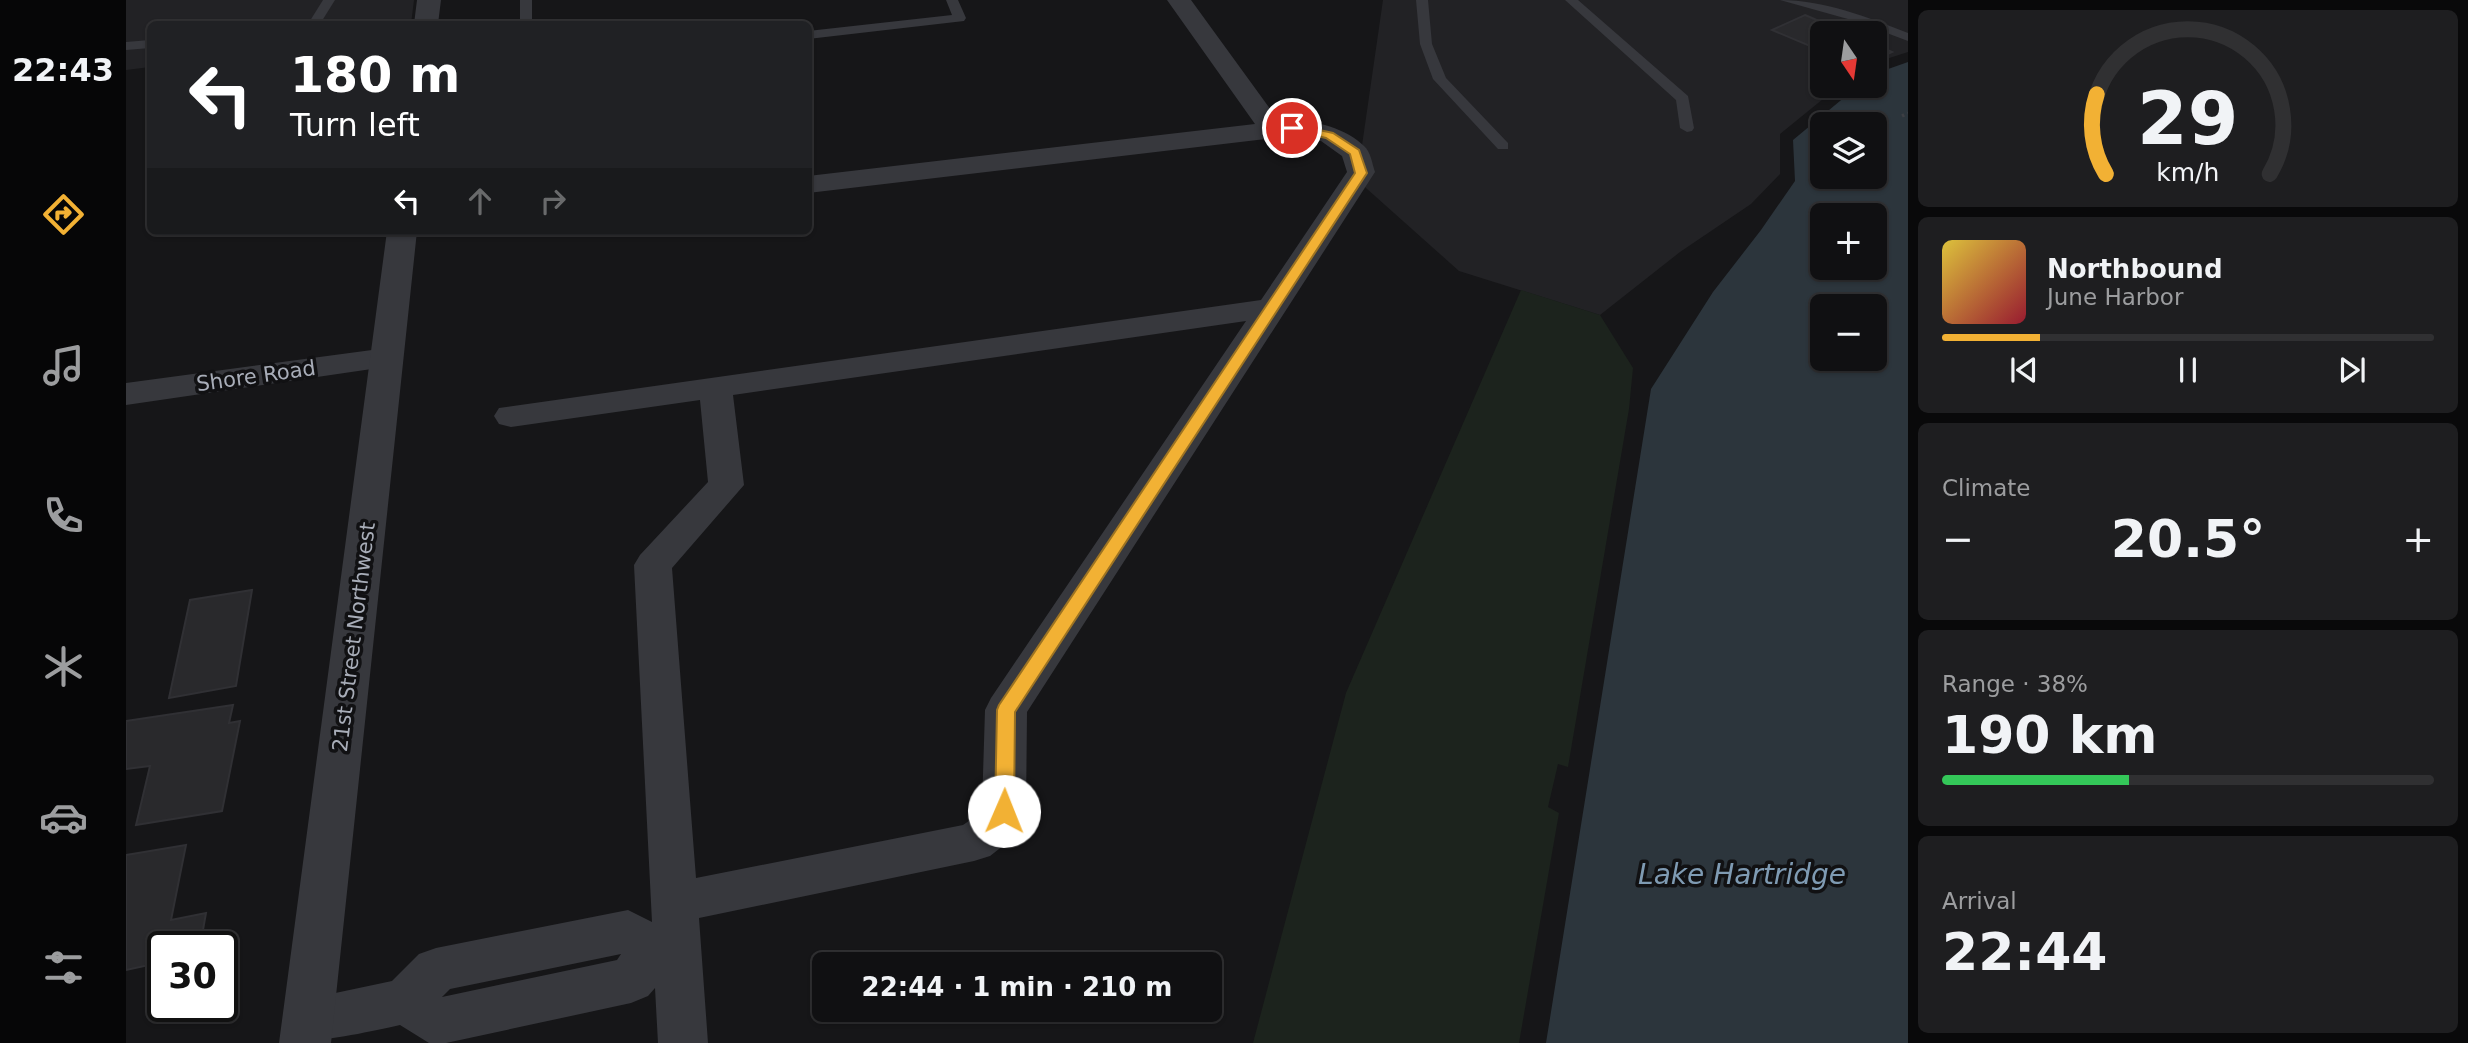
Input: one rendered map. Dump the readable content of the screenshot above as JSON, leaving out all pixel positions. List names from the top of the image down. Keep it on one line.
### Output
{"streets":{"street":["Shore Road","21st Street Northwest"]},"crossings":[["Shore Road","21st Street Northwest"]],"water":["Lake Hartridge"],"north":"bottom","page":{"tabs":"22:43","map_buttons":["+","−"],"turn":["180 m","Turn left"],"song":["Northbound","June Harbor"],"tile":["Climate",["Range · 38%","190 km"],["Arrival","22:44"]],"heat":["−","20.5°","+"],"limit":"30","trip":"22:44 · 1 min · 210 m","gauge":["29","km/h"]}}
